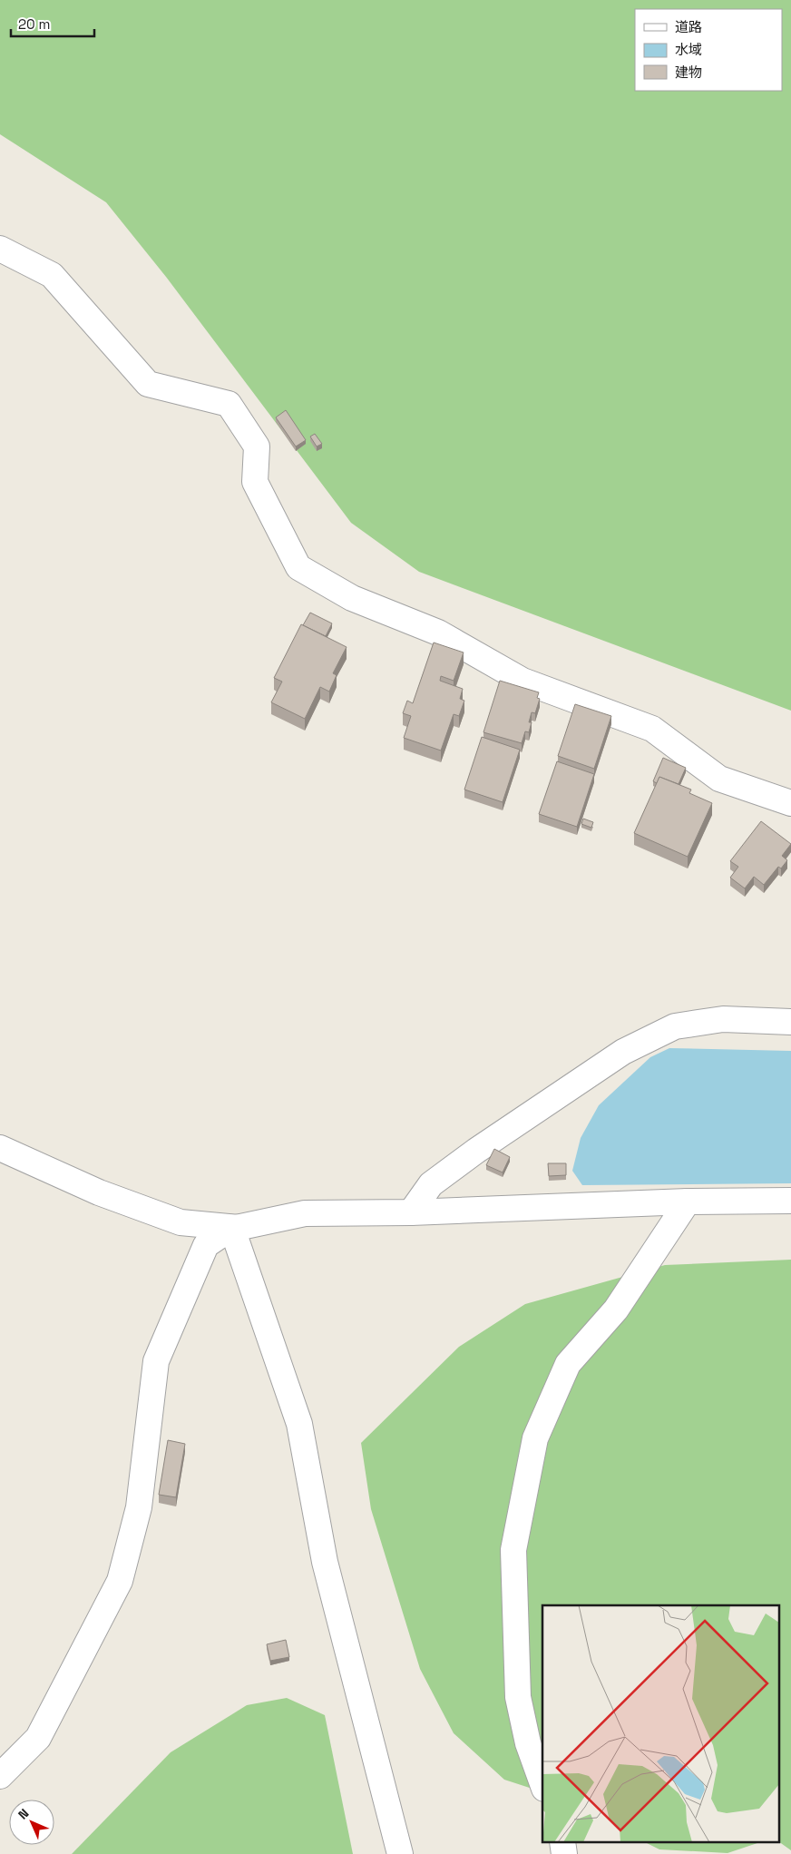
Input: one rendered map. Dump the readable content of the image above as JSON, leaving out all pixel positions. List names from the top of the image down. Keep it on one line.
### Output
{"legend":["道路","水域","建物"],"scale_bar":"20 m","north":"top left"}
